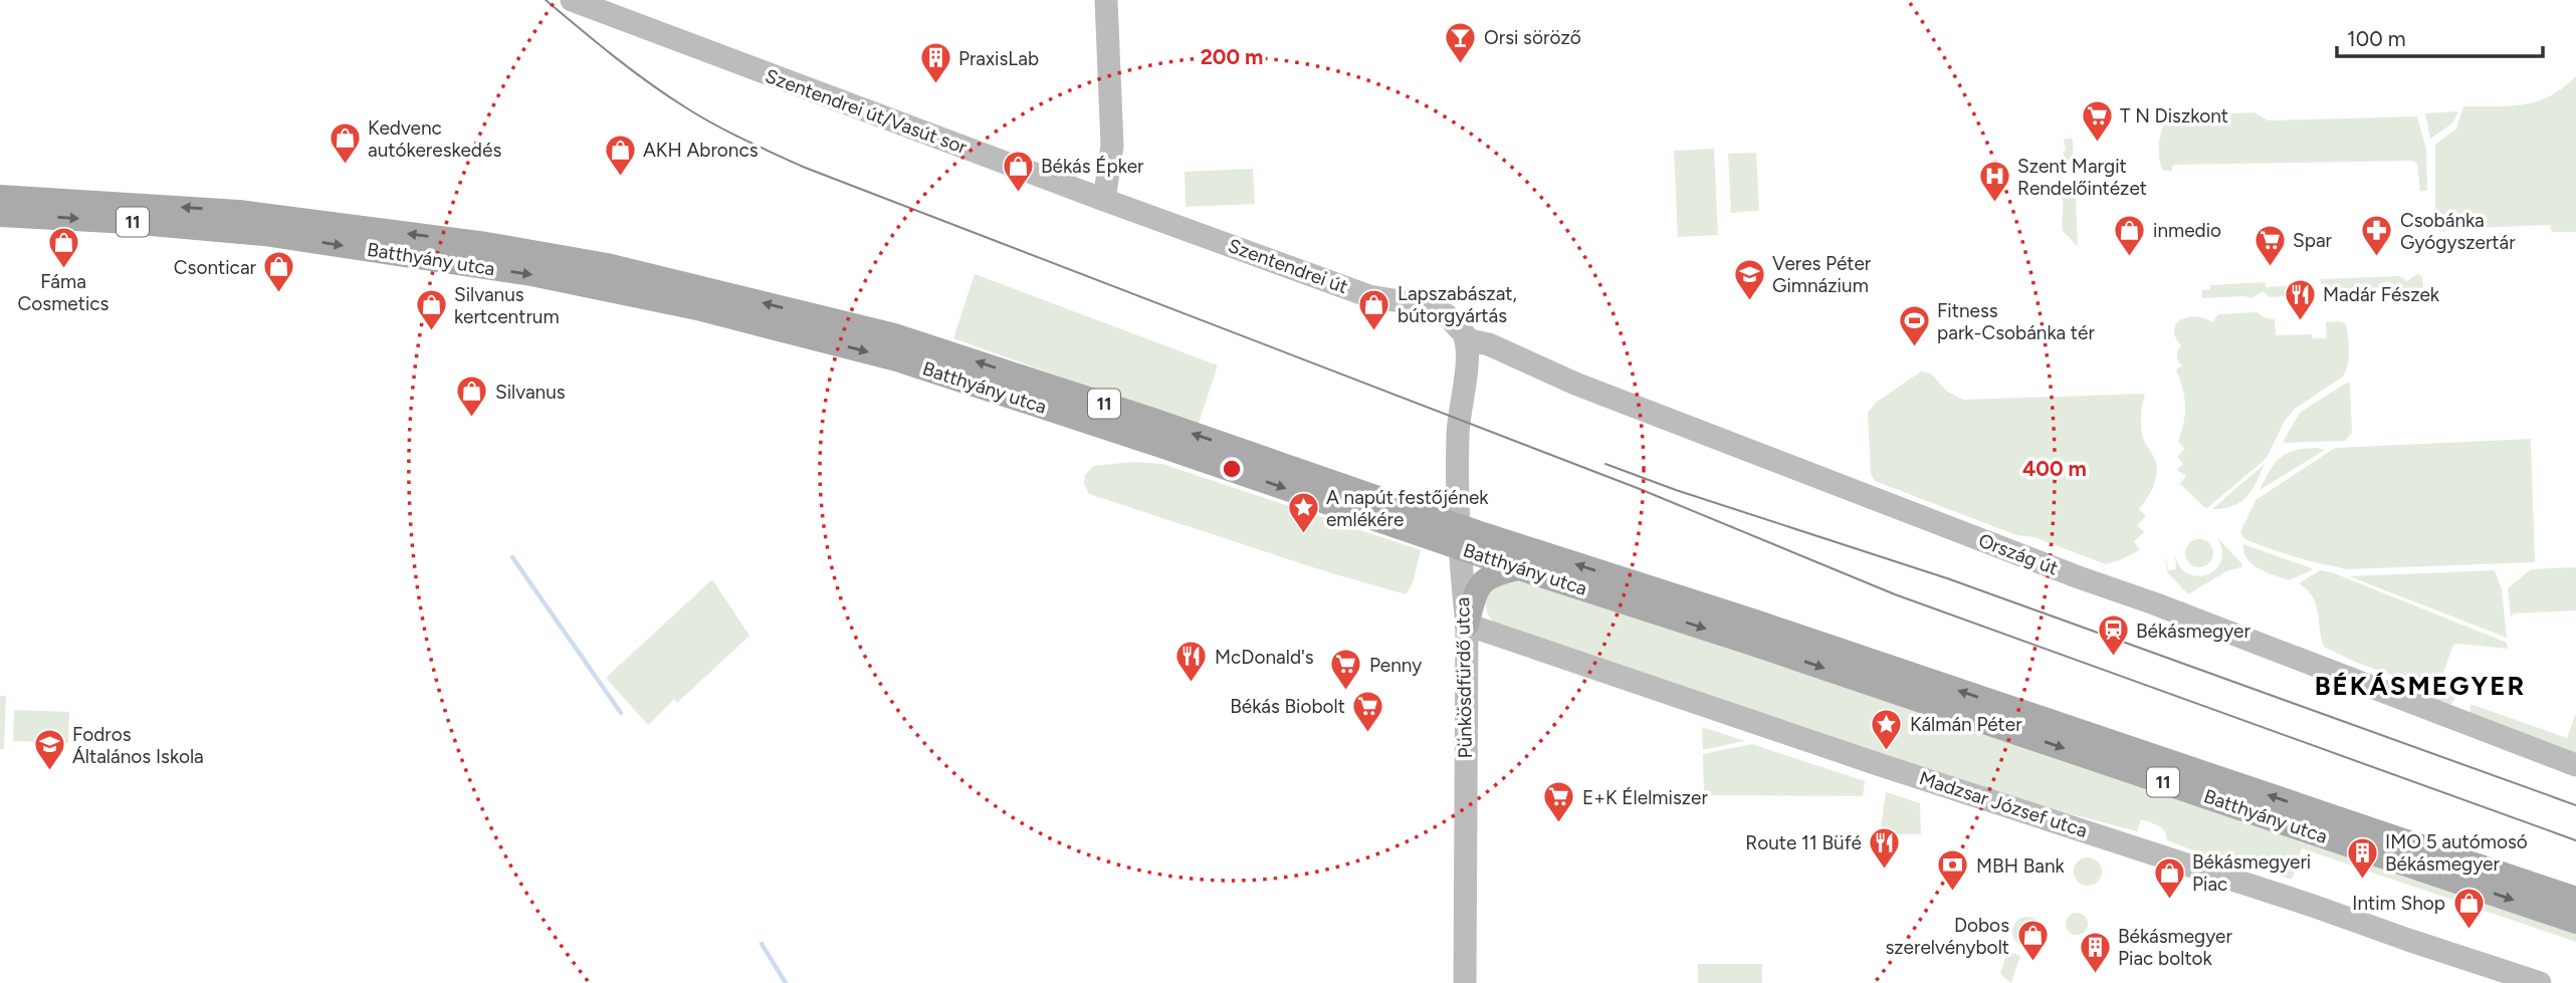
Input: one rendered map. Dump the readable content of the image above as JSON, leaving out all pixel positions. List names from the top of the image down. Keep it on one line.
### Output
{"streets":{"main road":["Szentendrei út/Vasút sor","11","Batthyány utca","Szentendrei út","Ország út","Pünkösdfürdő utca","Madzsar József utca"]},"crossings":[["Szentendrei út/Vasút sor","Szentendrei út"],["Batthyány utca","Pünkösdfürdő utca"],["Szentendrei út","Ország út"],["Szentendrei út","Pünkösdfürdő utca"],["Ország út","Pünkösdfürdő utca"],["Pünkösdfürdő utca","Madzsar József utca"]],"districts":["BÉKÁSMEGYER"],"places":{"bar":["Orsi söröző"],"building":["PraxisLab","IMO 5 autómosó Békásmegyer","Békásmegyer Piac boltok"],"supermarket":["T N Diszkont","Spar","Penny","Békás Biobolt","E+K Élelmiszer"],"shop":["Kedvenc autókereskedés","AKH Abroncs","Békás Épker","inmedio","Fáma Cosmetics","Csonticar","Lapszabászat, bútorgyártás","Silvanus kertcentrum","Silvanus","Békásmegyeri Piac","Intim Shop","Dobos szerelvénybolt"],"hospital":["Szent Margit Rendelőintézet"],"pharmacy":["Csobánka Gyógyszertár"],"school or university":["Veres Péter Gimnázium","Fodros Általános Iskola"],"restaurant":["Madár Fészek","McDonald's","Route 11 Büfé"],"sports":["Fitness park-Csobánka tér"],"place":["A napút festőjének emlékére","Kálmán Péter"],"station":["Békásmegyer"],"bank":["MBH Bank"]},"scale_bar":"100 m","rings":["200 m","400 m"]}
